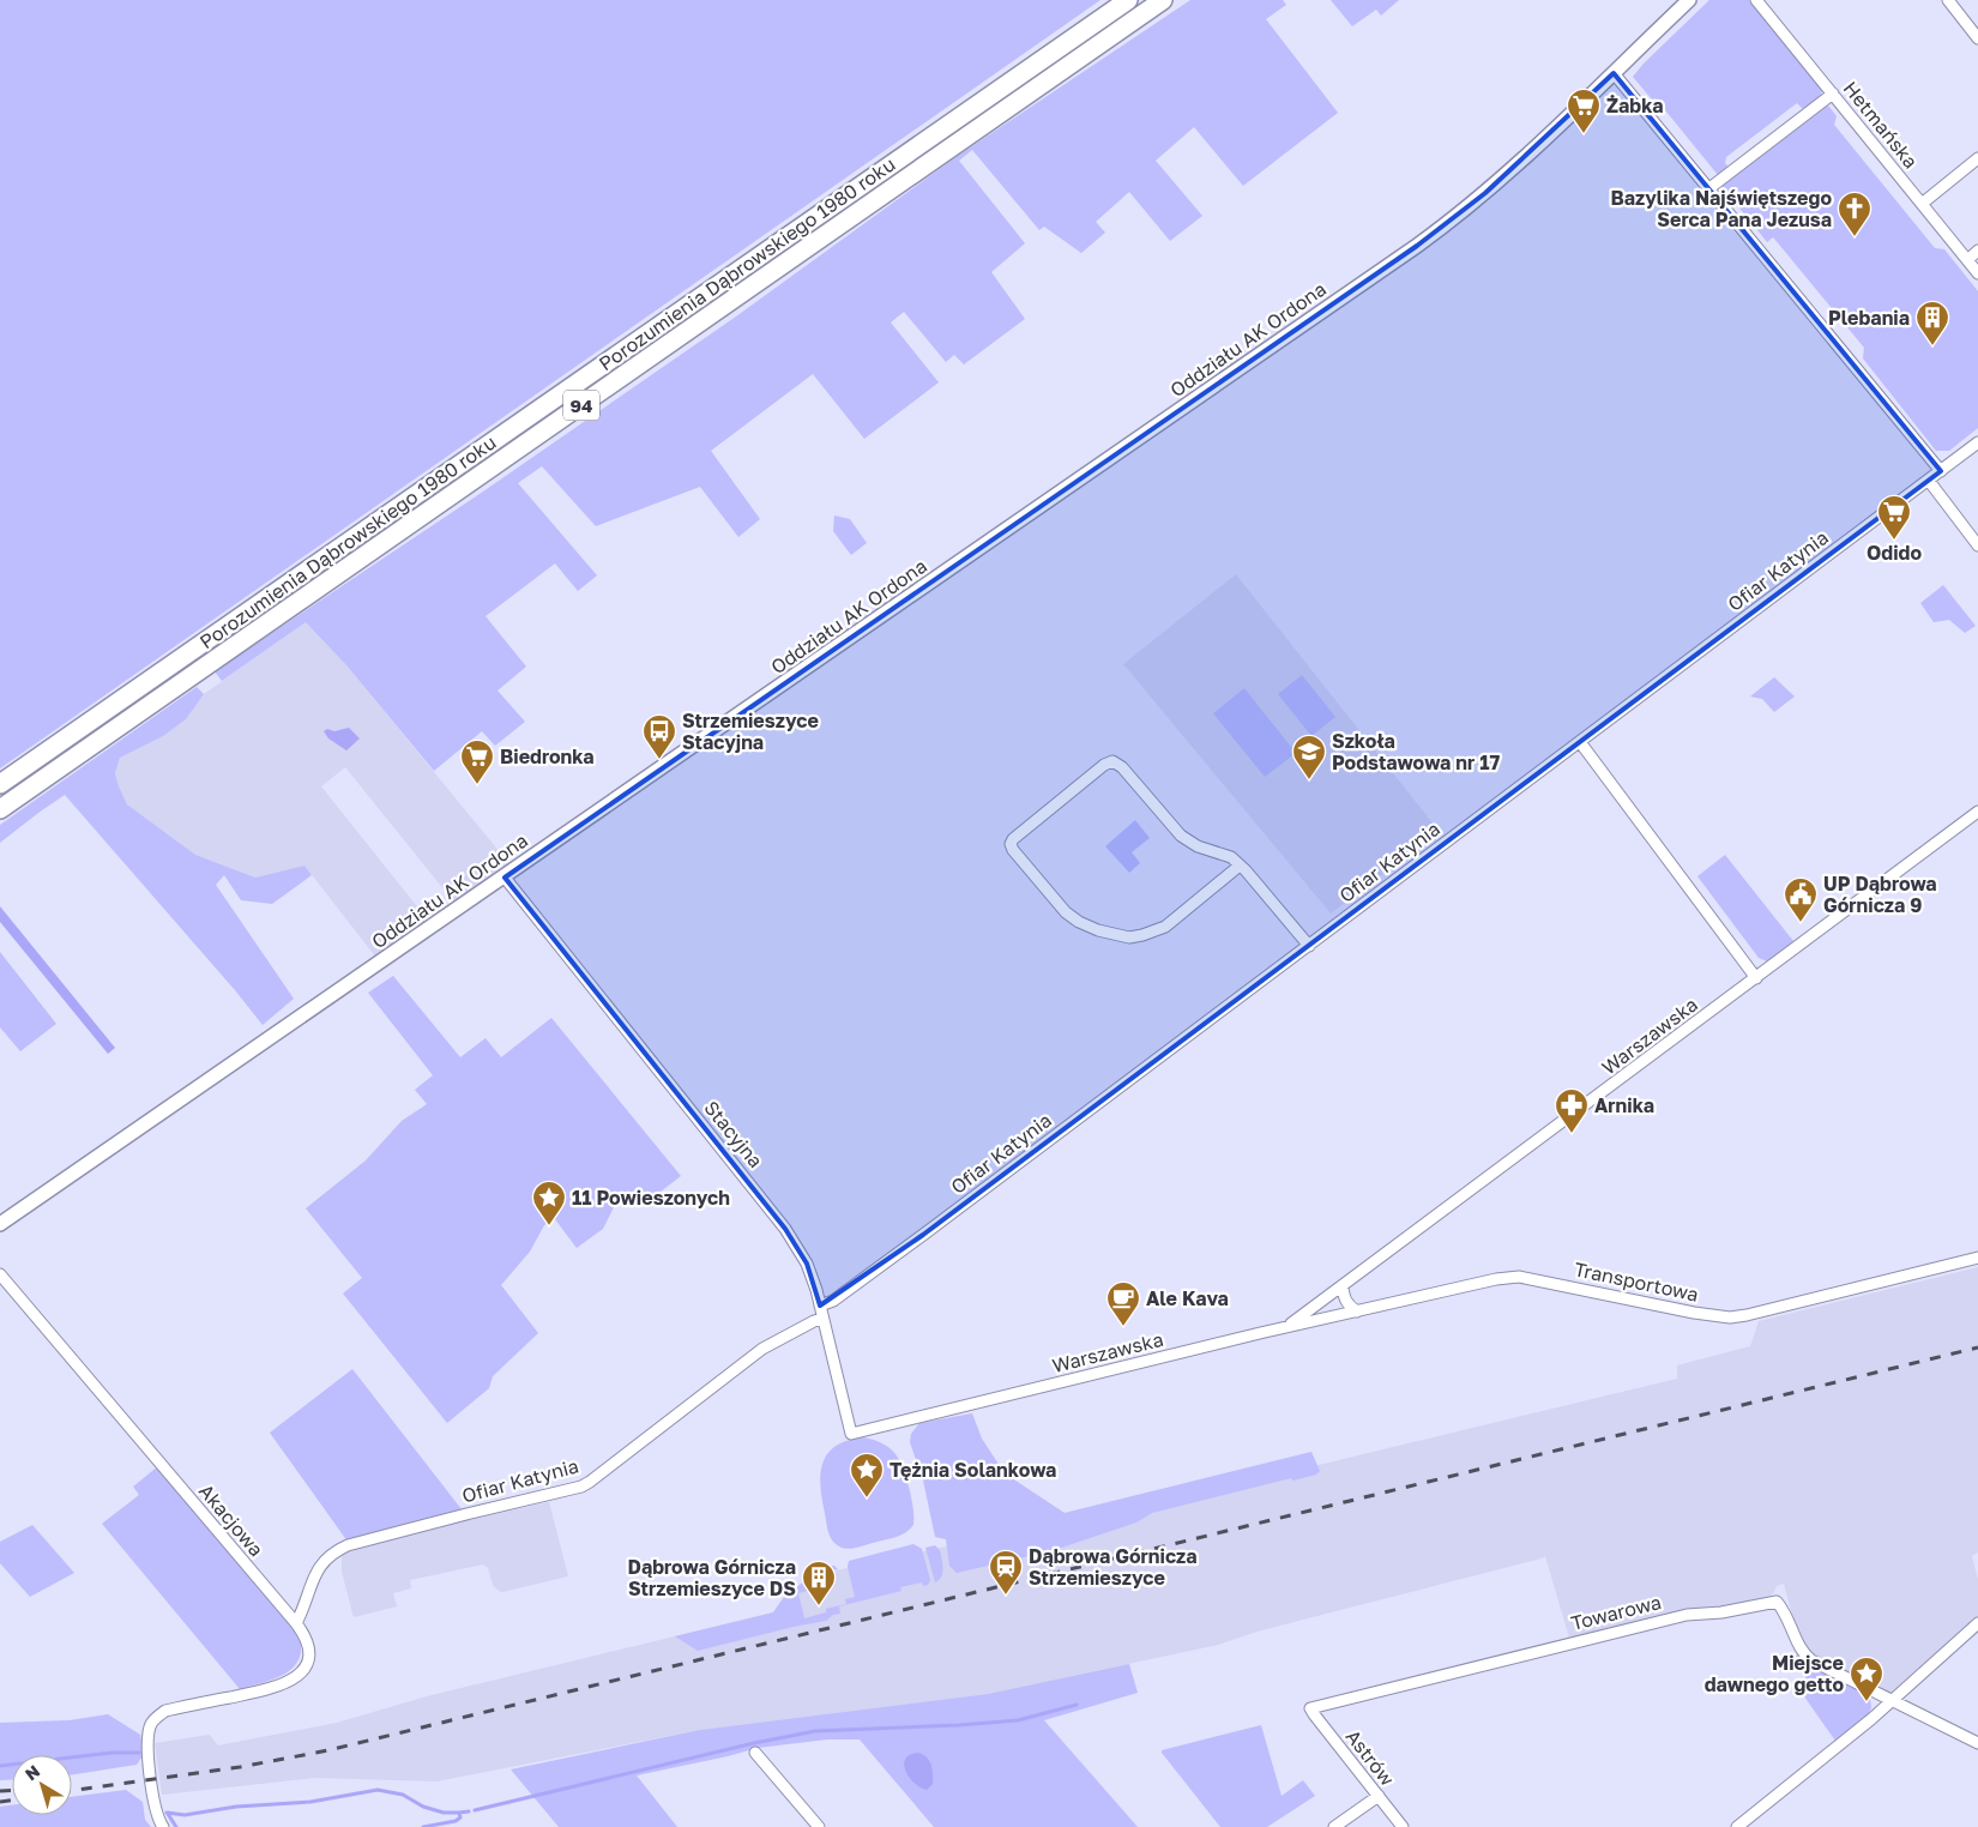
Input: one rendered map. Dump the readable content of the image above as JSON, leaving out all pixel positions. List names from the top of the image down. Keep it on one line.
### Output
{"streets":{"main road":["Porozumienia Dąbrowskiego 1980 roku","94"],"street":["Hetmańska","Oddziału AK Ordona","Ofiar Katynia","Warszawska","Stacyjna","Transportowa","Akacjowa","Towarowa","Astrów"]},"crossings":[["Oddziału AK Ordona","Stacyjna"],["Ofiar Katynia","Stacyjna"],["Ofiar Katynia","Akacjowa"],["Warszawska","Stacyjna"],["Warszawska","Transportowa"],["Towarowa","Astrów"]],"places":{"supermarket":["Żabka","Odido","Biedronka"],"church":["Bazylika Najświętszego Serca Pana Jezusa"],"building":["Plebania","Dąbrowa Górnicza Strzemieszyce DS"],"bus stop":["Strzemieszyce Stacyjna"],"school or university":["Szkoła Podstawowa nr 17"],"public building":["UP Dąbrowa Górnicza 9"],"pharmacy":["Arnika"],"place":["11 Powieszonych","Tężnia Solankowa","Miejsce dawnego getto"],"cafe":["Ale Kava"],"station":["Dąbrowa Górnicza Strzemieszyce"]},"north":"top left"}
